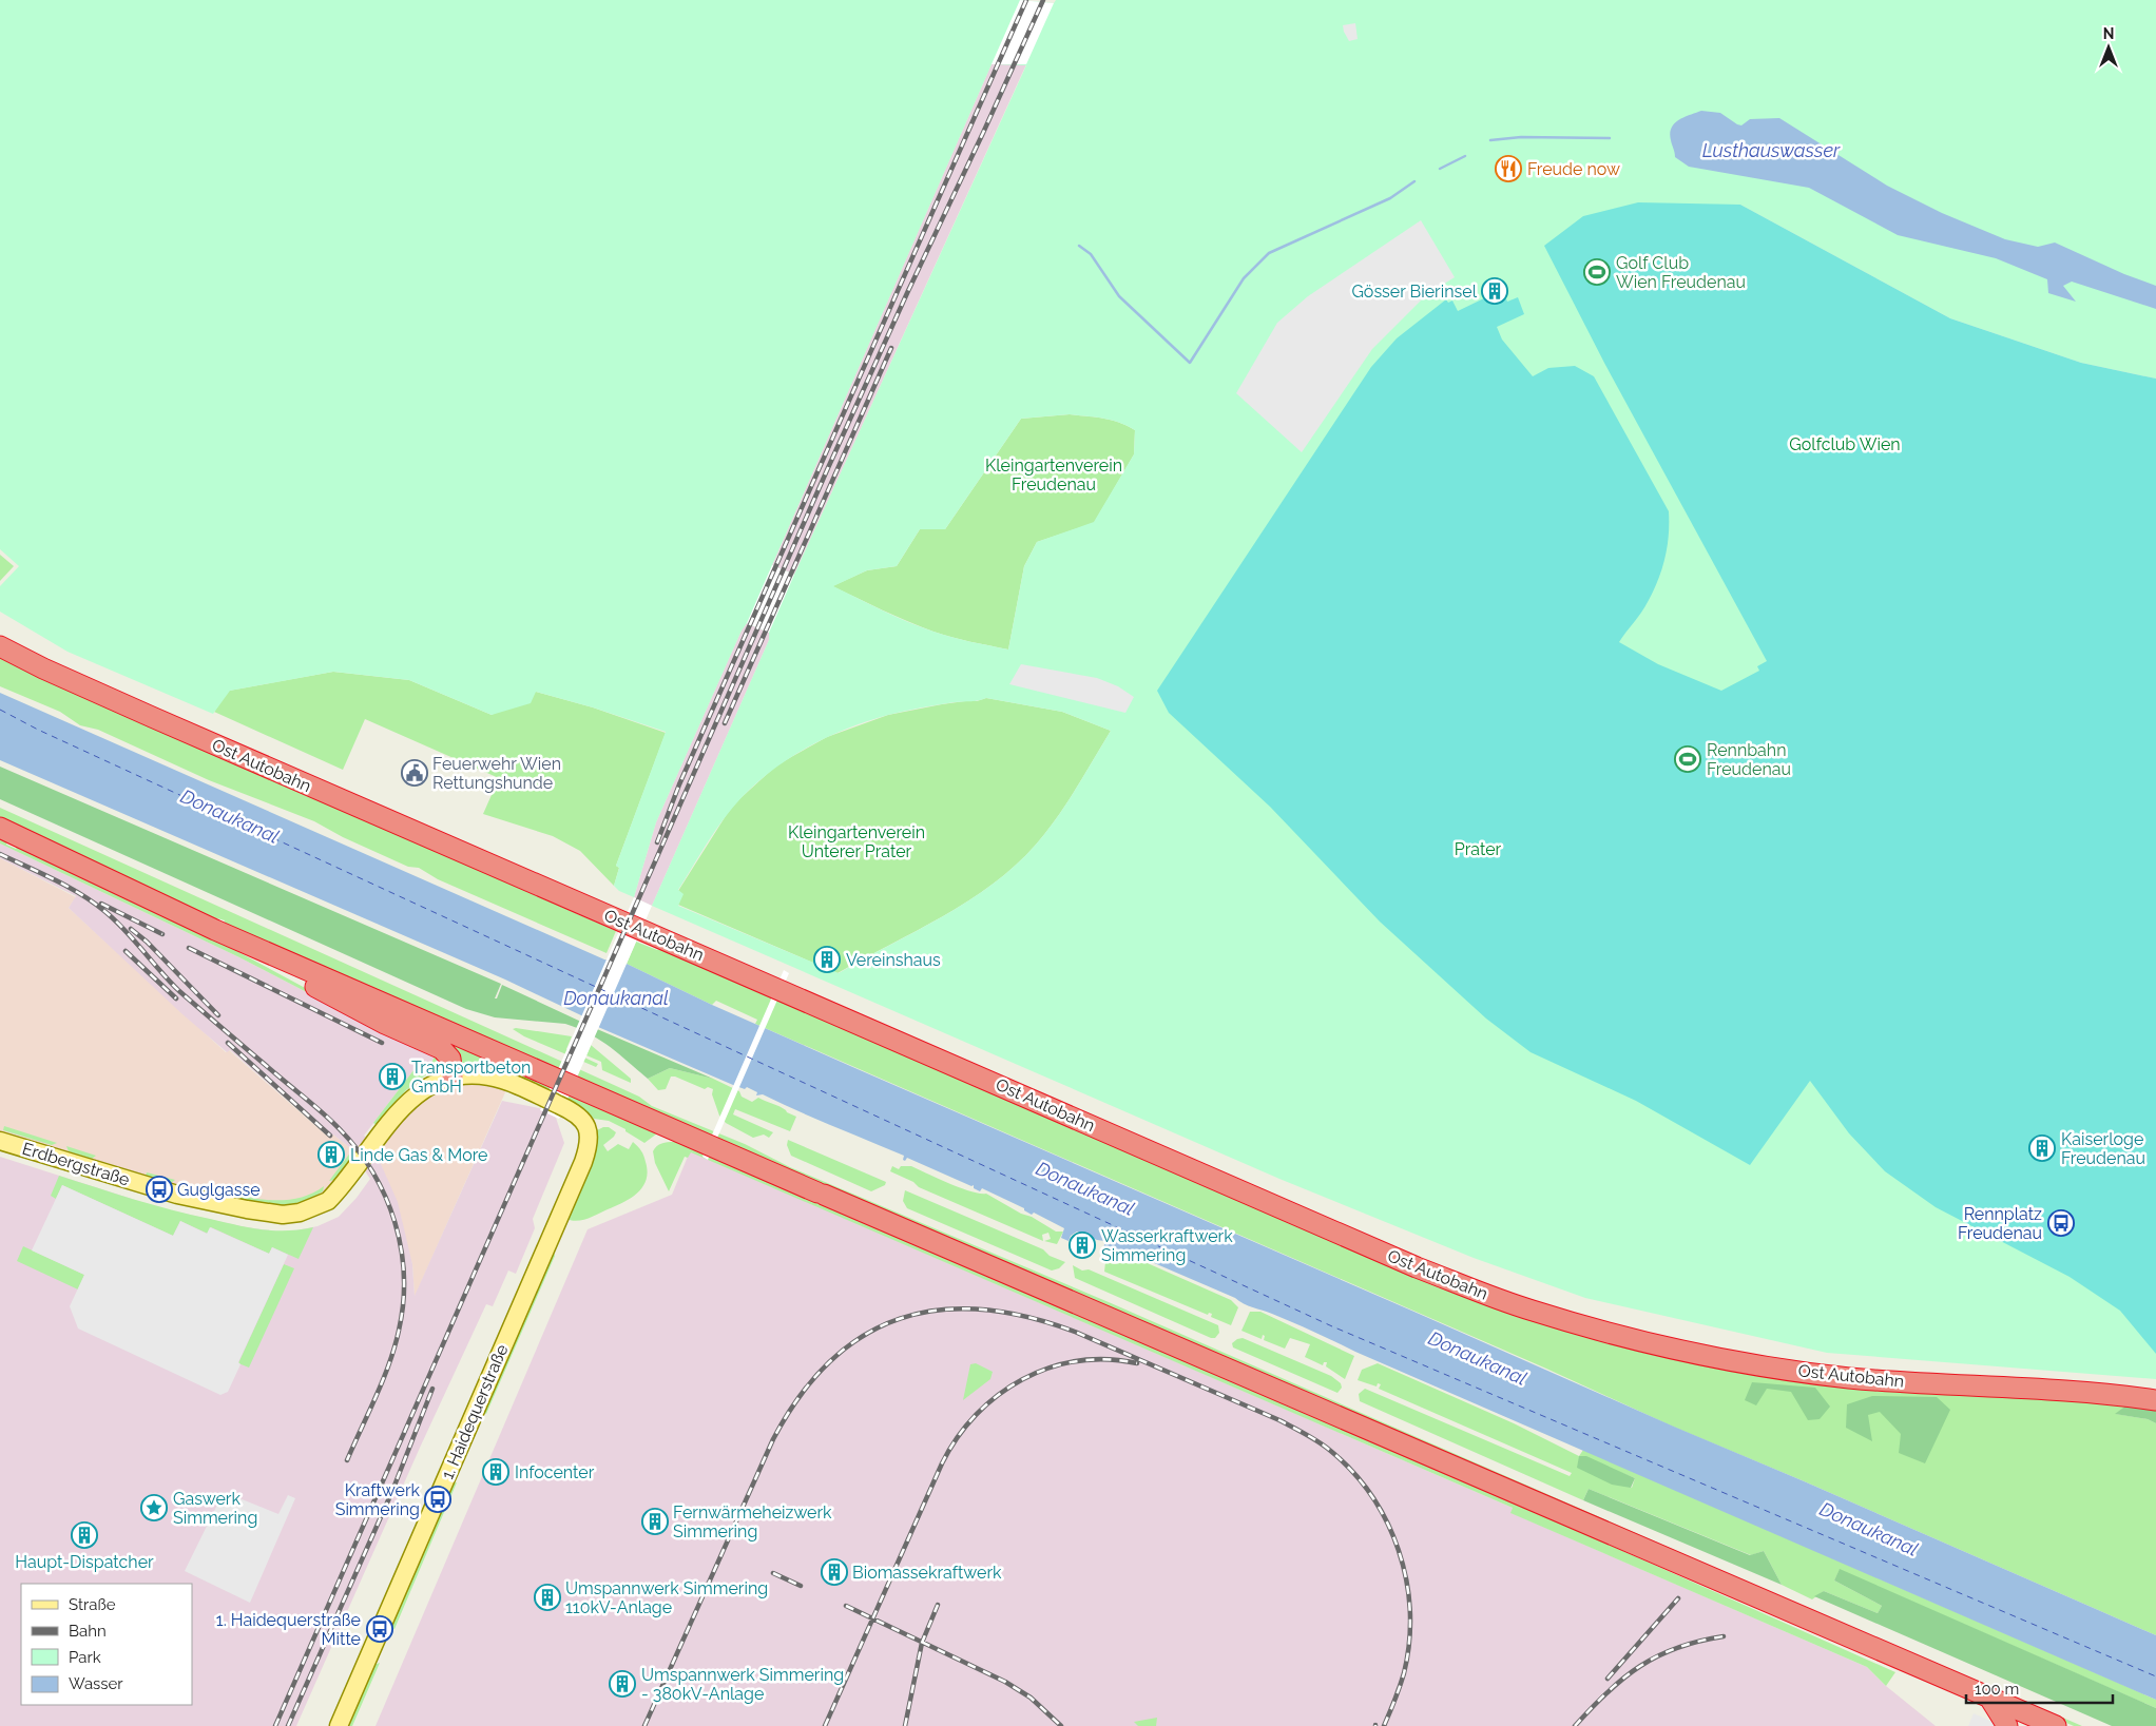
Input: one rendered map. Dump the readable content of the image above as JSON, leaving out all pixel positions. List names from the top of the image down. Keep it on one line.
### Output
{"streets":{"highway":["Ost Autobahn"],"main road":["Erdbergstraße","1. Haidequerstraße"]},"crossings":[["Erdbergstraße","1. Haidequerstraße"]],"water":["Lusthauswasser","Donaukanal"],"parks":["Golfclub Wien","Kleingartenverein Freudenau","Kleingartenverein Unterer Prater","Prater"],"places":{"restaurant":["Freude now"],"sports":["Golf Club Wien Freudenau","Rennbahn Freudenau"],"building":["Gösser Bierinsel","Vereinshaus","Transportbeton GmbH","Kaiserloge Freudenau","Linde Gas & More","Wasserkraftwerk Simmering","Infocenter","Fernwärmeheizwerk Simmering","Haupt-Dispatcher","Biomassekraftwerk","Umspannwerk Simmering 110kV-Anlage","Umspannwerk Simmering - 380kV-Anlage"],"public building":["Feuerwehr Wien Rettungshunde"],"bus stop":["Guglgasse","Rennplatz Freudenau","Kraftwerk Simmering","1. Haidequerstraße Mitte"],"place":["Gaswerk Simmering"]},"legend":["Straße","Bahn","Park","Wasser"],"scale_bar":"100 m","north":"top"}
